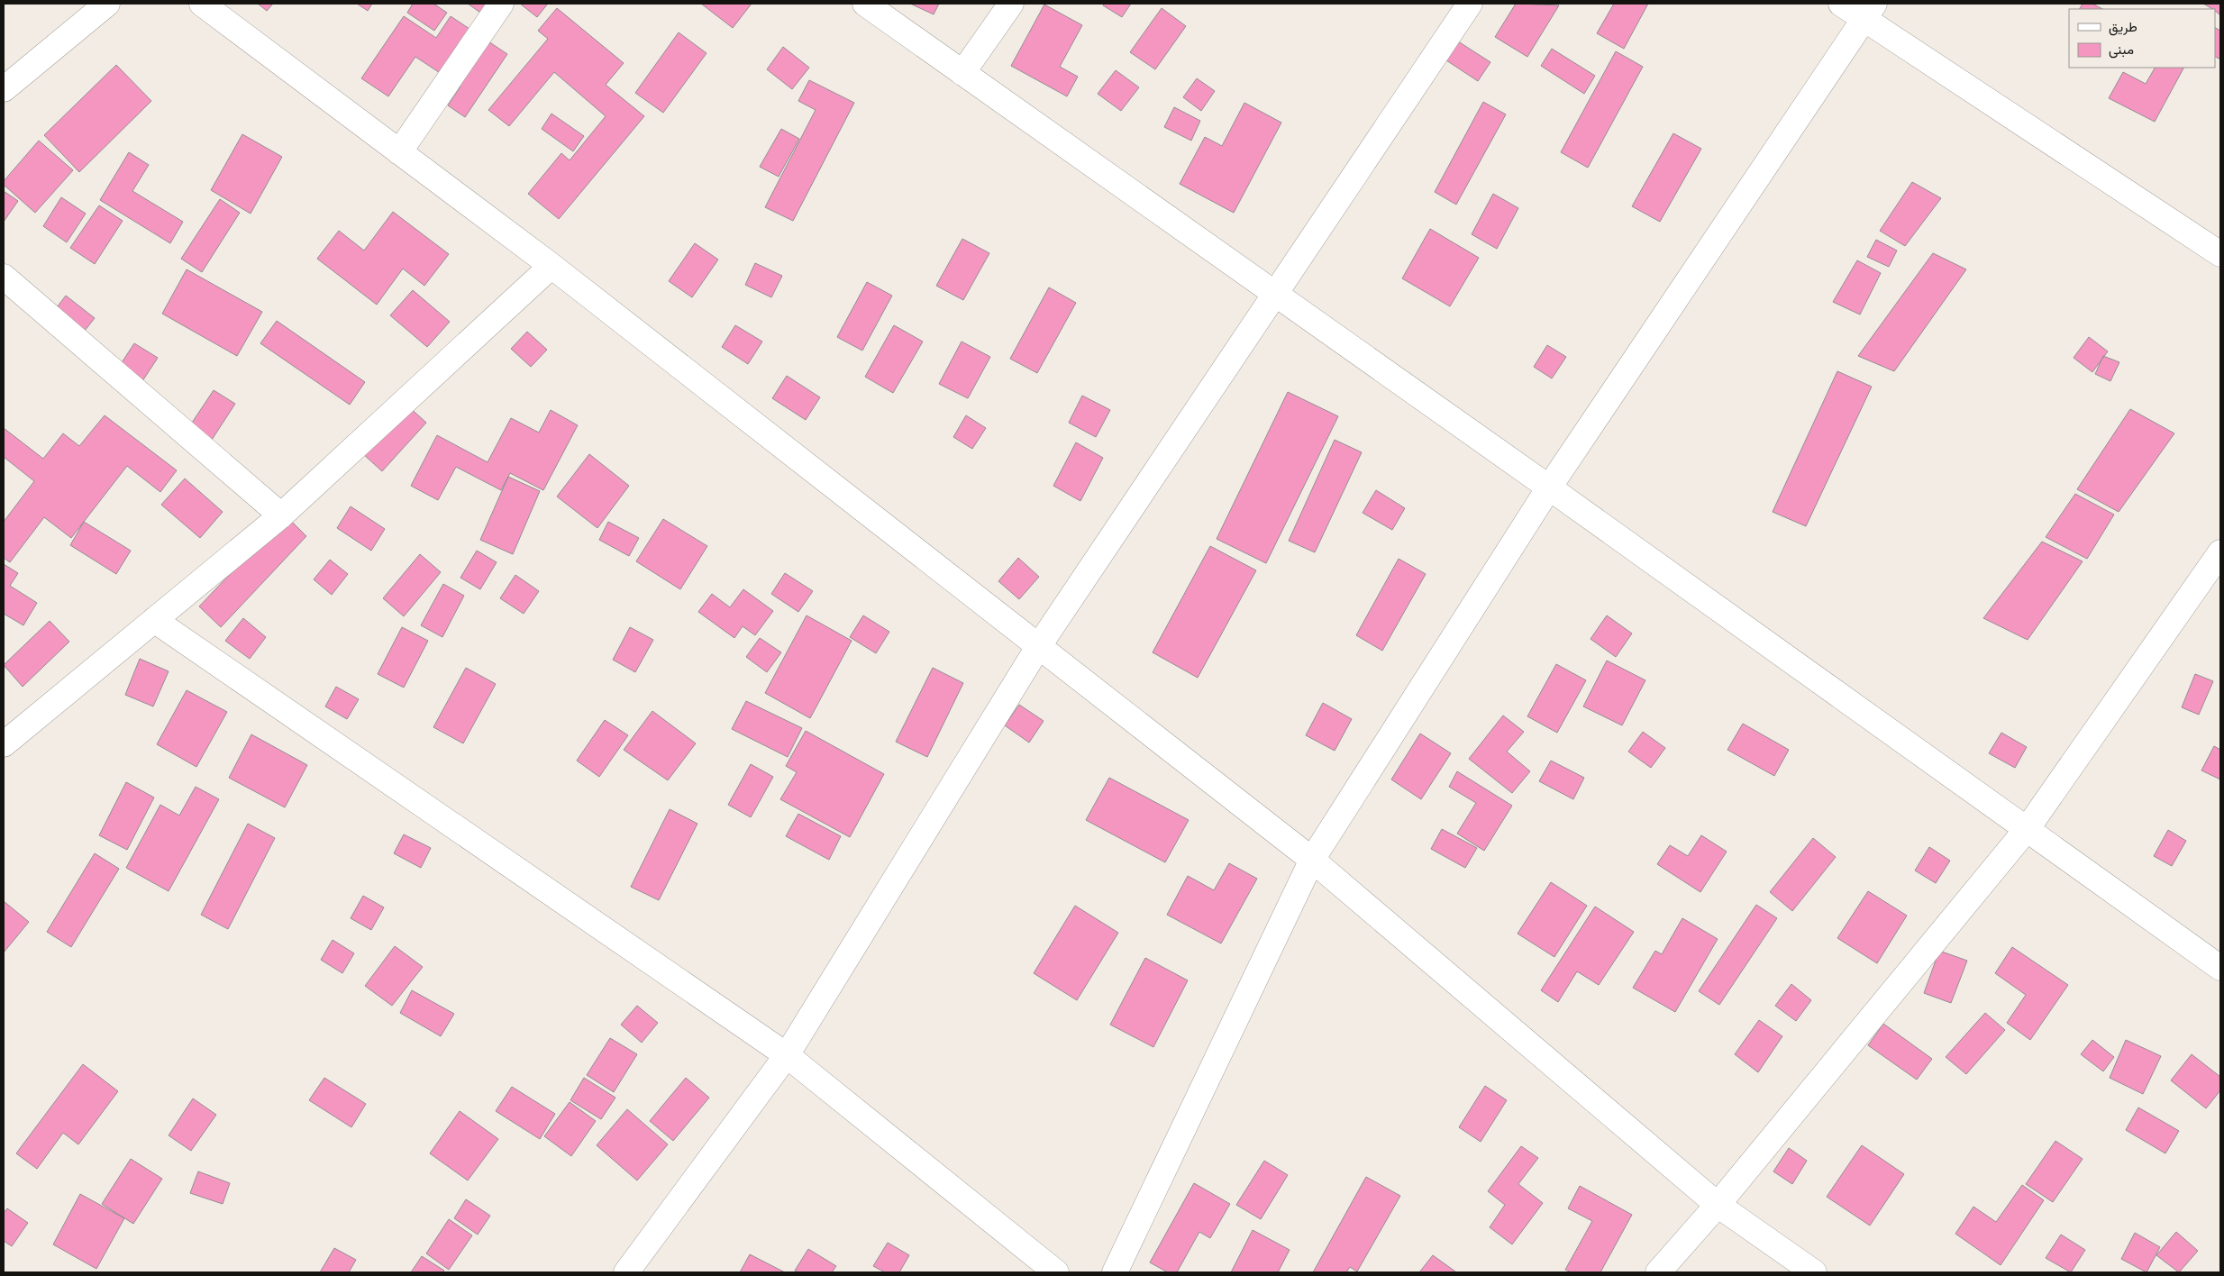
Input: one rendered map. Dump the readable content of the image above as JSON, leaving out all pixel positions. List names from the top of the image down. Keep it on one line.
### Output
{"legend":["طريق","مبنى"]}
